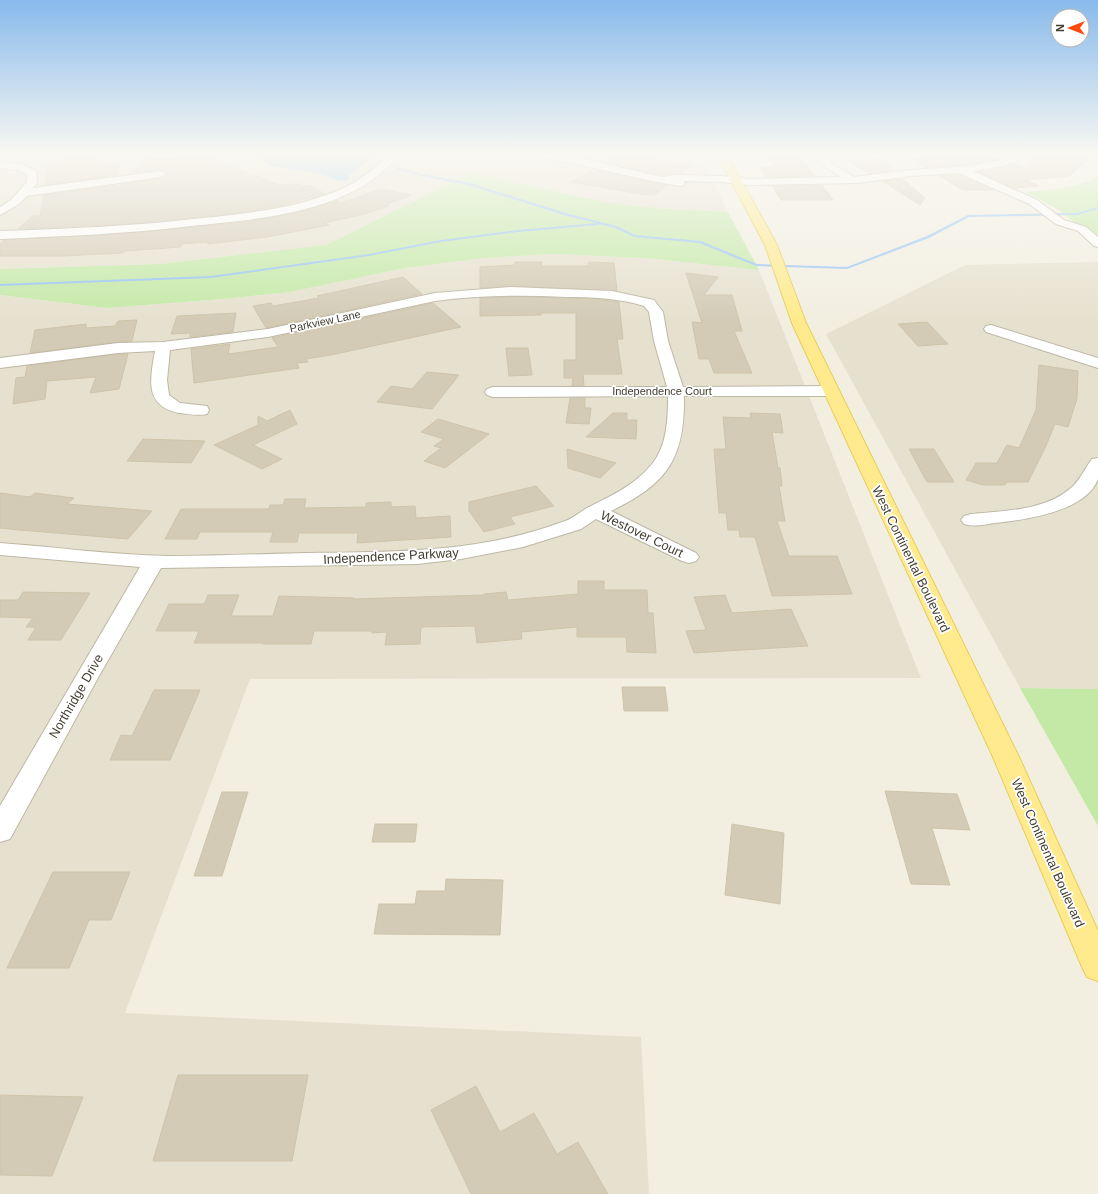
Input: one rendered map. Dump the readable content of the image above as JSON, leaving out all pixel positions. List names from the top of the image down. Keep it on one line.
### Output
{"streets":{"main road":["West Continental Boulevard"],"street":["Parkview Lane","Independence Court","Westover Court","Independence Parkway","Northridge Drive"]},"crossings":[["Parkview Lane","Independence Parkway"],["Independence Court","Independence Parkway"],["Independence Court","West Continental Boulevard"],["Westover Court","Independence Parkway"],["Independence Parkway","Northridge Drive"]],"north":"left"}
